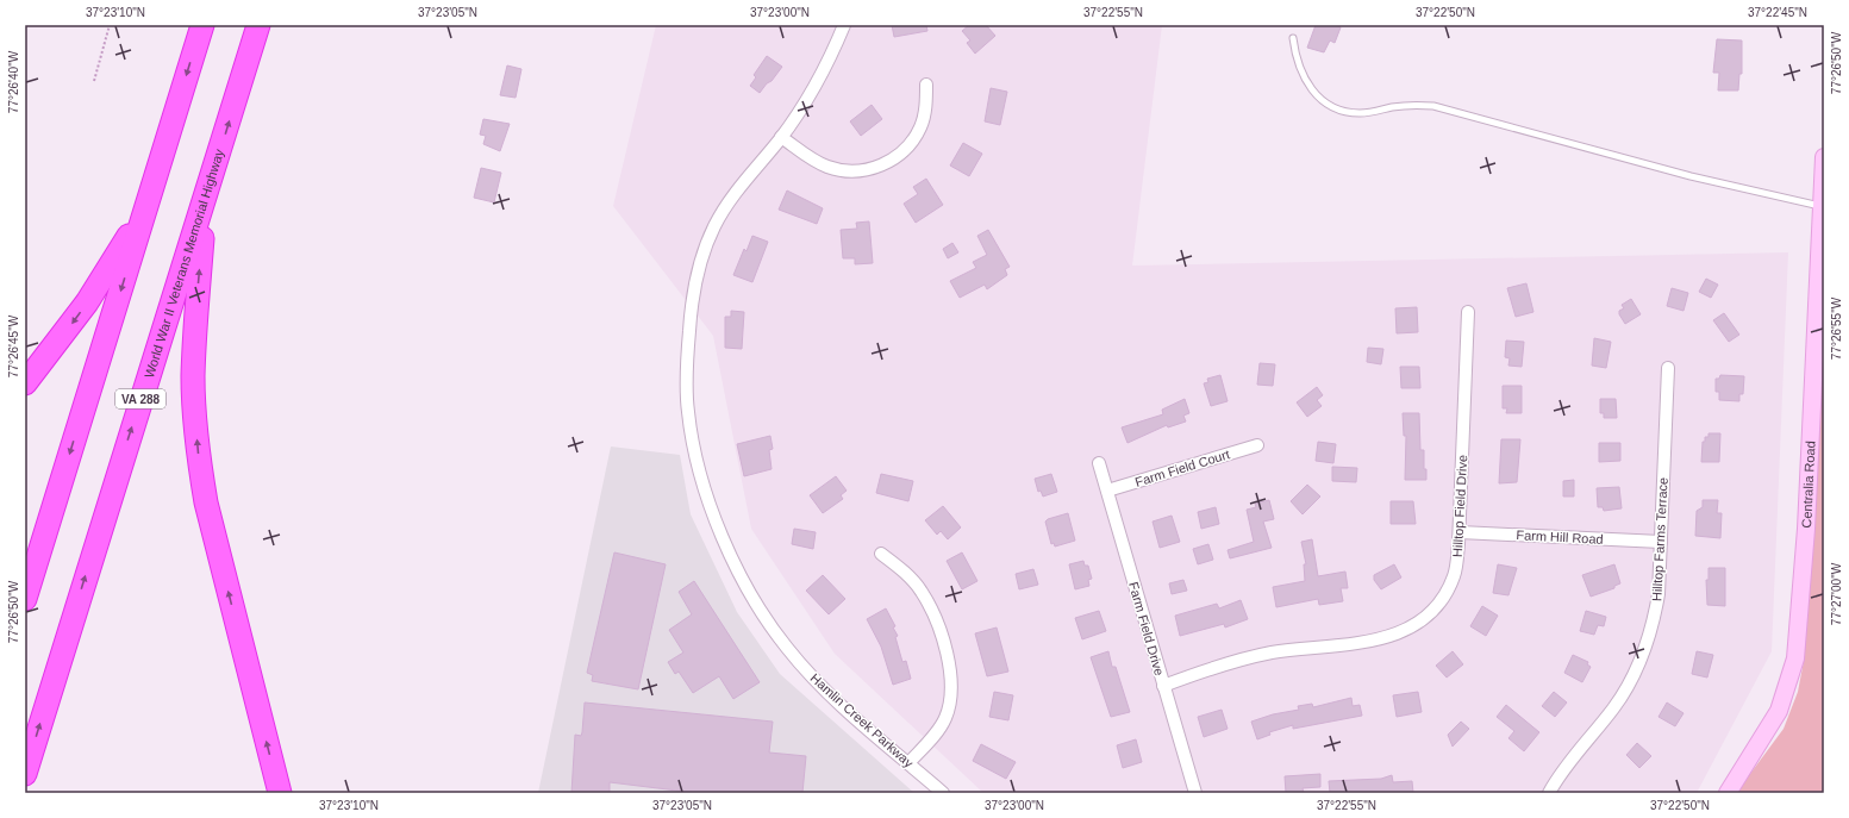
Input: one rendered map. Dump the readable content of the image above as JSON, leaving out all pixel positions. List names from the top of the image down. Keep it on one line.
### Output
{"streets":{"highway":["World War II Veterans Memorial Highway","VA 288"],"street":["Farm Field Court","Centralia Road","Hilltop Field Drive","Farm Hill Road","Hilltop Farms Terrace","Farm Field Drive","Hamlin Creek Parkway"]},"crossings":[["Farm Field Court","Farm Field Drive"],["Hilltop Field Drive","Farm Hill Road"],["Hilltop Field Drive","Farm Field Drive"],["Farm Hill Road","Hilltop Farms Terrace"]],"coordinates":["37°23'10\"N","37°23'05\"N","37°23'00\"N","37°22'55\"N","37°22'50\"N","37°22'45\"N","77°26'50\"W","77°26'40\"W","77°26'55\"W","77°26'45\"W","77°27'00\"W"]}
